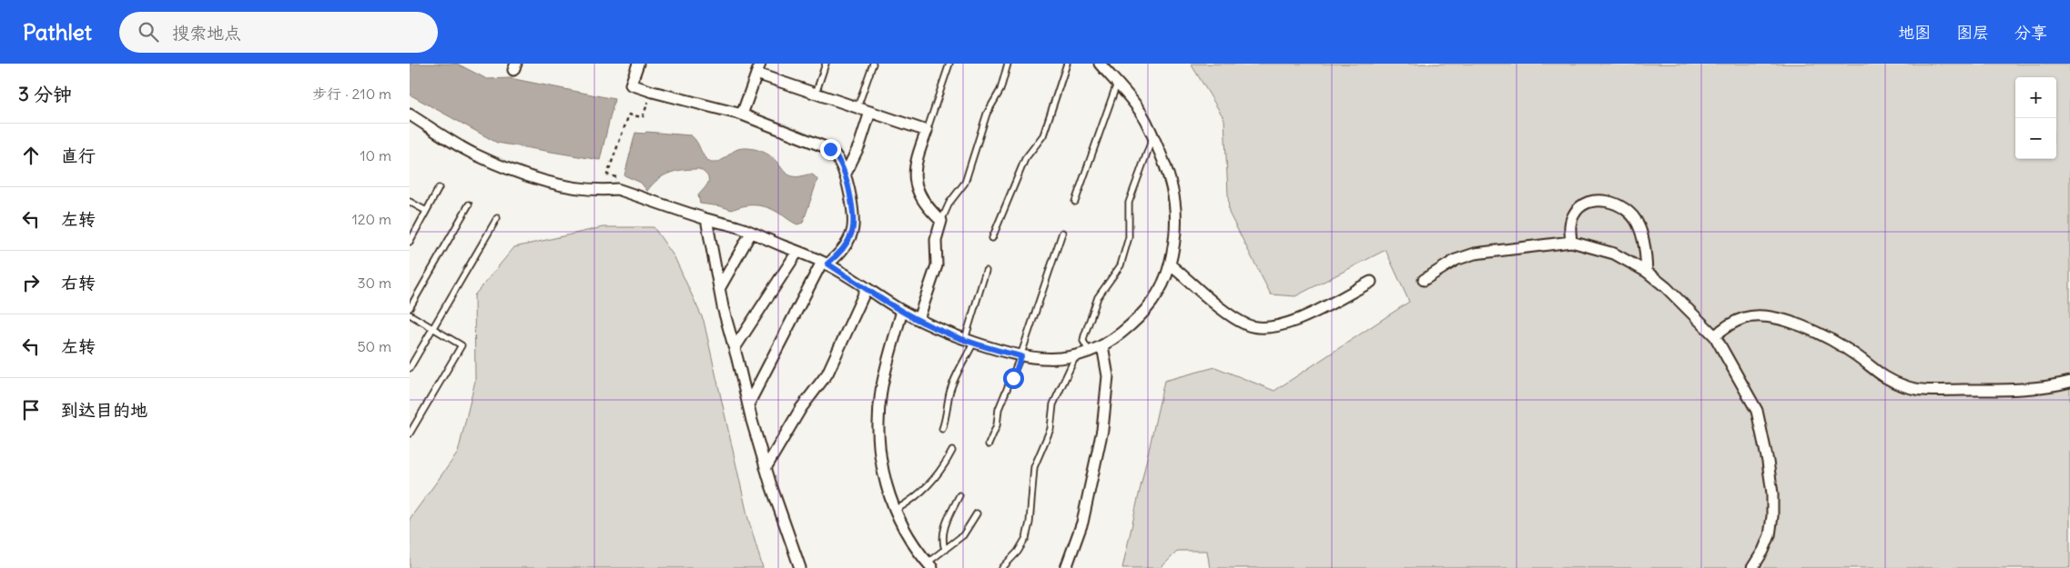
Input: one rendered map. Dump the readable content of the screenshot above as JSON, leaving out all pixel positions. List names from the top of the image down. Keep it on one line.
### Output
{"page":{"header":"Pathlet","search":"搜索地点","nav":["地图","图层","分享"],"heading":["3 分钟","步行 · 210 m"],"map_buttons":["+","−"],"list":[["直行","10 m"],["左转","120 m"],["右转","30 m"],["左转","50 m"],"到达目的地"]}}
